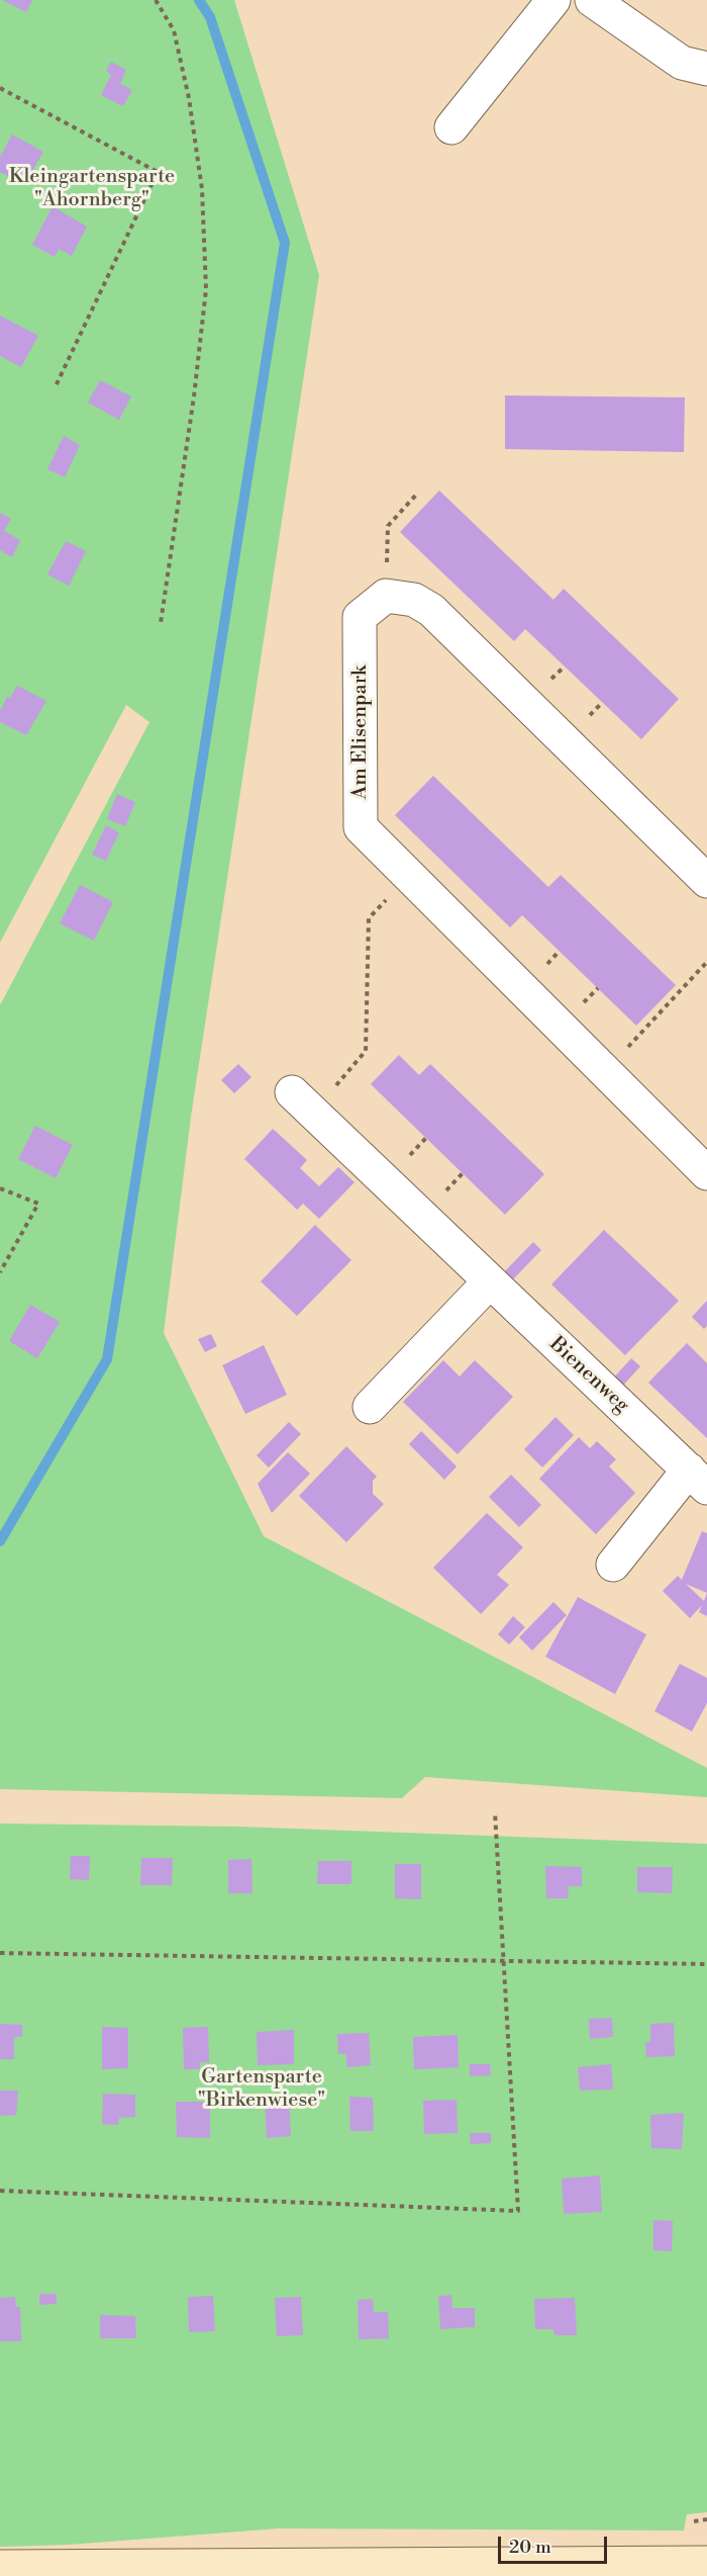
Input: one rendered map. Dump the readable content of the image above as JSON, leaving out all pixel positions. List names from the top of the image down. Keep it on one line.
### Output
{"streets":{"street":["Am Elisenpark","Bienenweg"]},"parks":["Kleingartensparte \"Ahornberg\"","Gartensparte \"Birkenwiese\""],"scale_bar":"20 m"}
